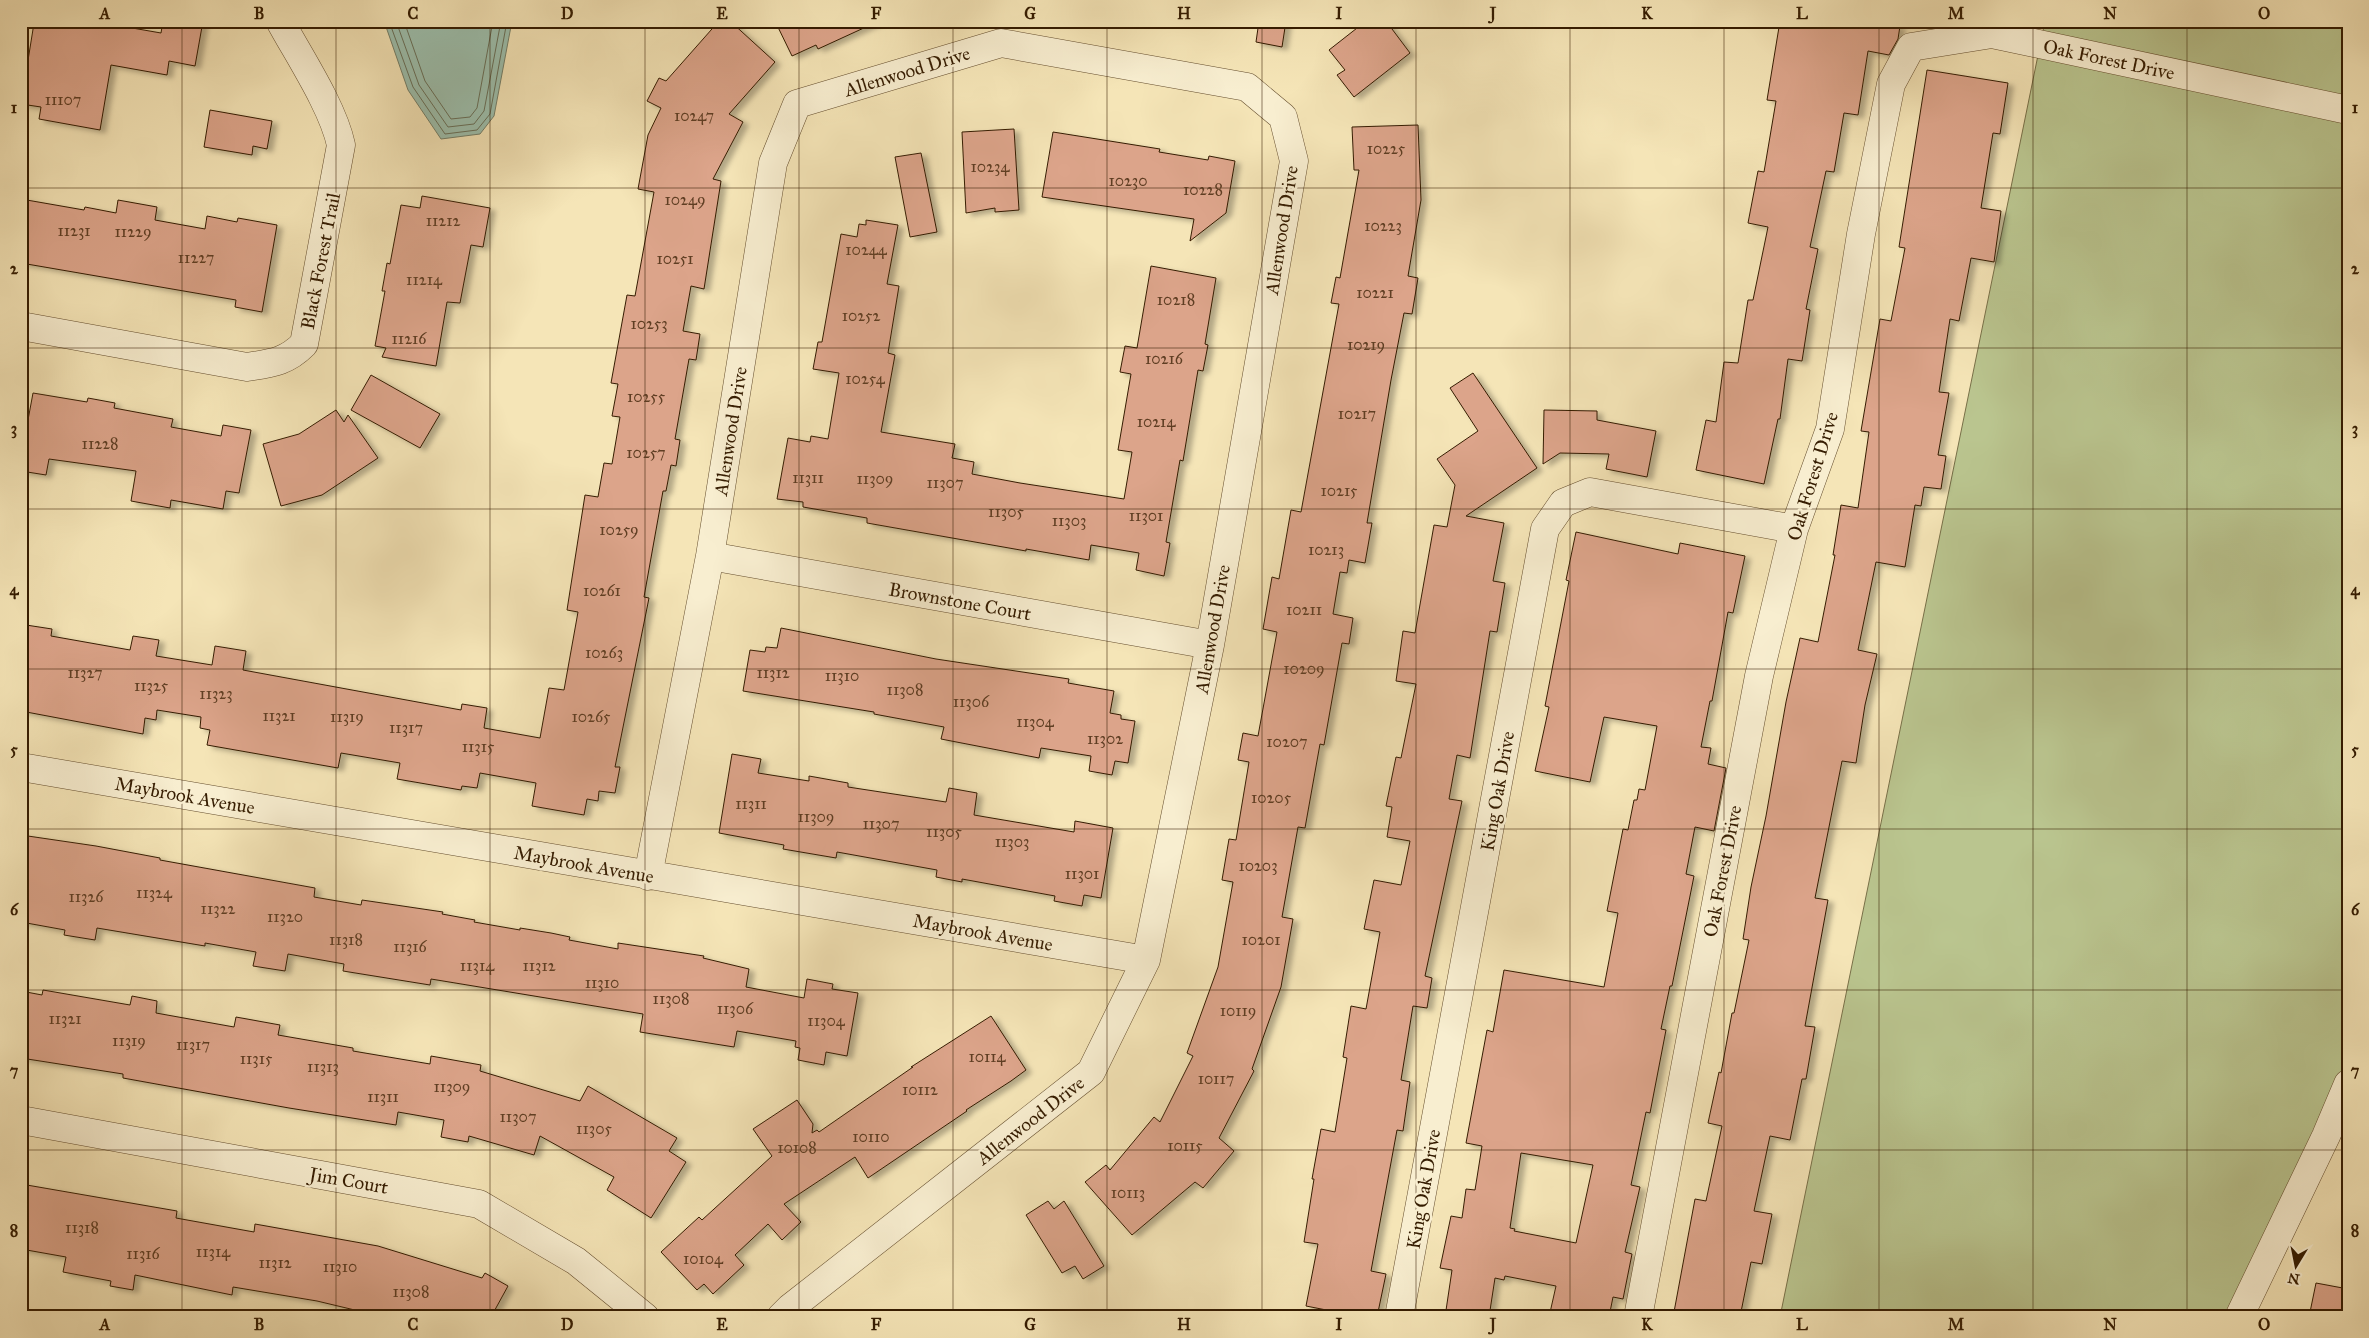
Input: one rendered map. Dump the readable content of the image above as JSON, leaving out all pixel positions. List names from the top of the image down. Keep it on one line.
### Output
{"streets":{"street":["Oak Forest Drive","Allenwood Drive","Black Forest Trail","Brownstone Court","King Oak Drive","Maybrook Avenue","Jim Court"]},"crossings":[["Oak Forest Drive","King Oak Drive"],["Allenwood Drive","Brownstone Court"],["Allenwood Drive","Maybrook Avenue"]],"house_numbers":["11107","10247","10225","10234","10230","10228","10249","11212","10223","11231","11229","10244","11227","10251","11214","10221","10218","10252","10253","11216","10219","10216","10254","10255","10217","10214","11228","10257","11311","11309","11307","10215","11305","11301","11303","10259","10213","10261","10211","10263","10209","11327","11312","11310","11325","11308","11323","11306","11321","11319","10265","11304","11317","11302","10207","11315","10205","11311","11309","11307","11305","11303","10203","11301","11324","11326","11322","11320","11318","10201","11316","11314","11312","11310","11308","11306","10119","11321","11304","11319","11317","10114","11315","11313","10117","11309","10112","11311","11307","11305","10110","10115","10108","10113","11318","11314","11316","10104","11312","11310","11308"],"north":"bottom","grid":{"columns":["A","B","C","D","E","F","G","H","I","J","K","L","M","N","O"],"rows":["1","2","3","4","5","6","7","8"]}}
